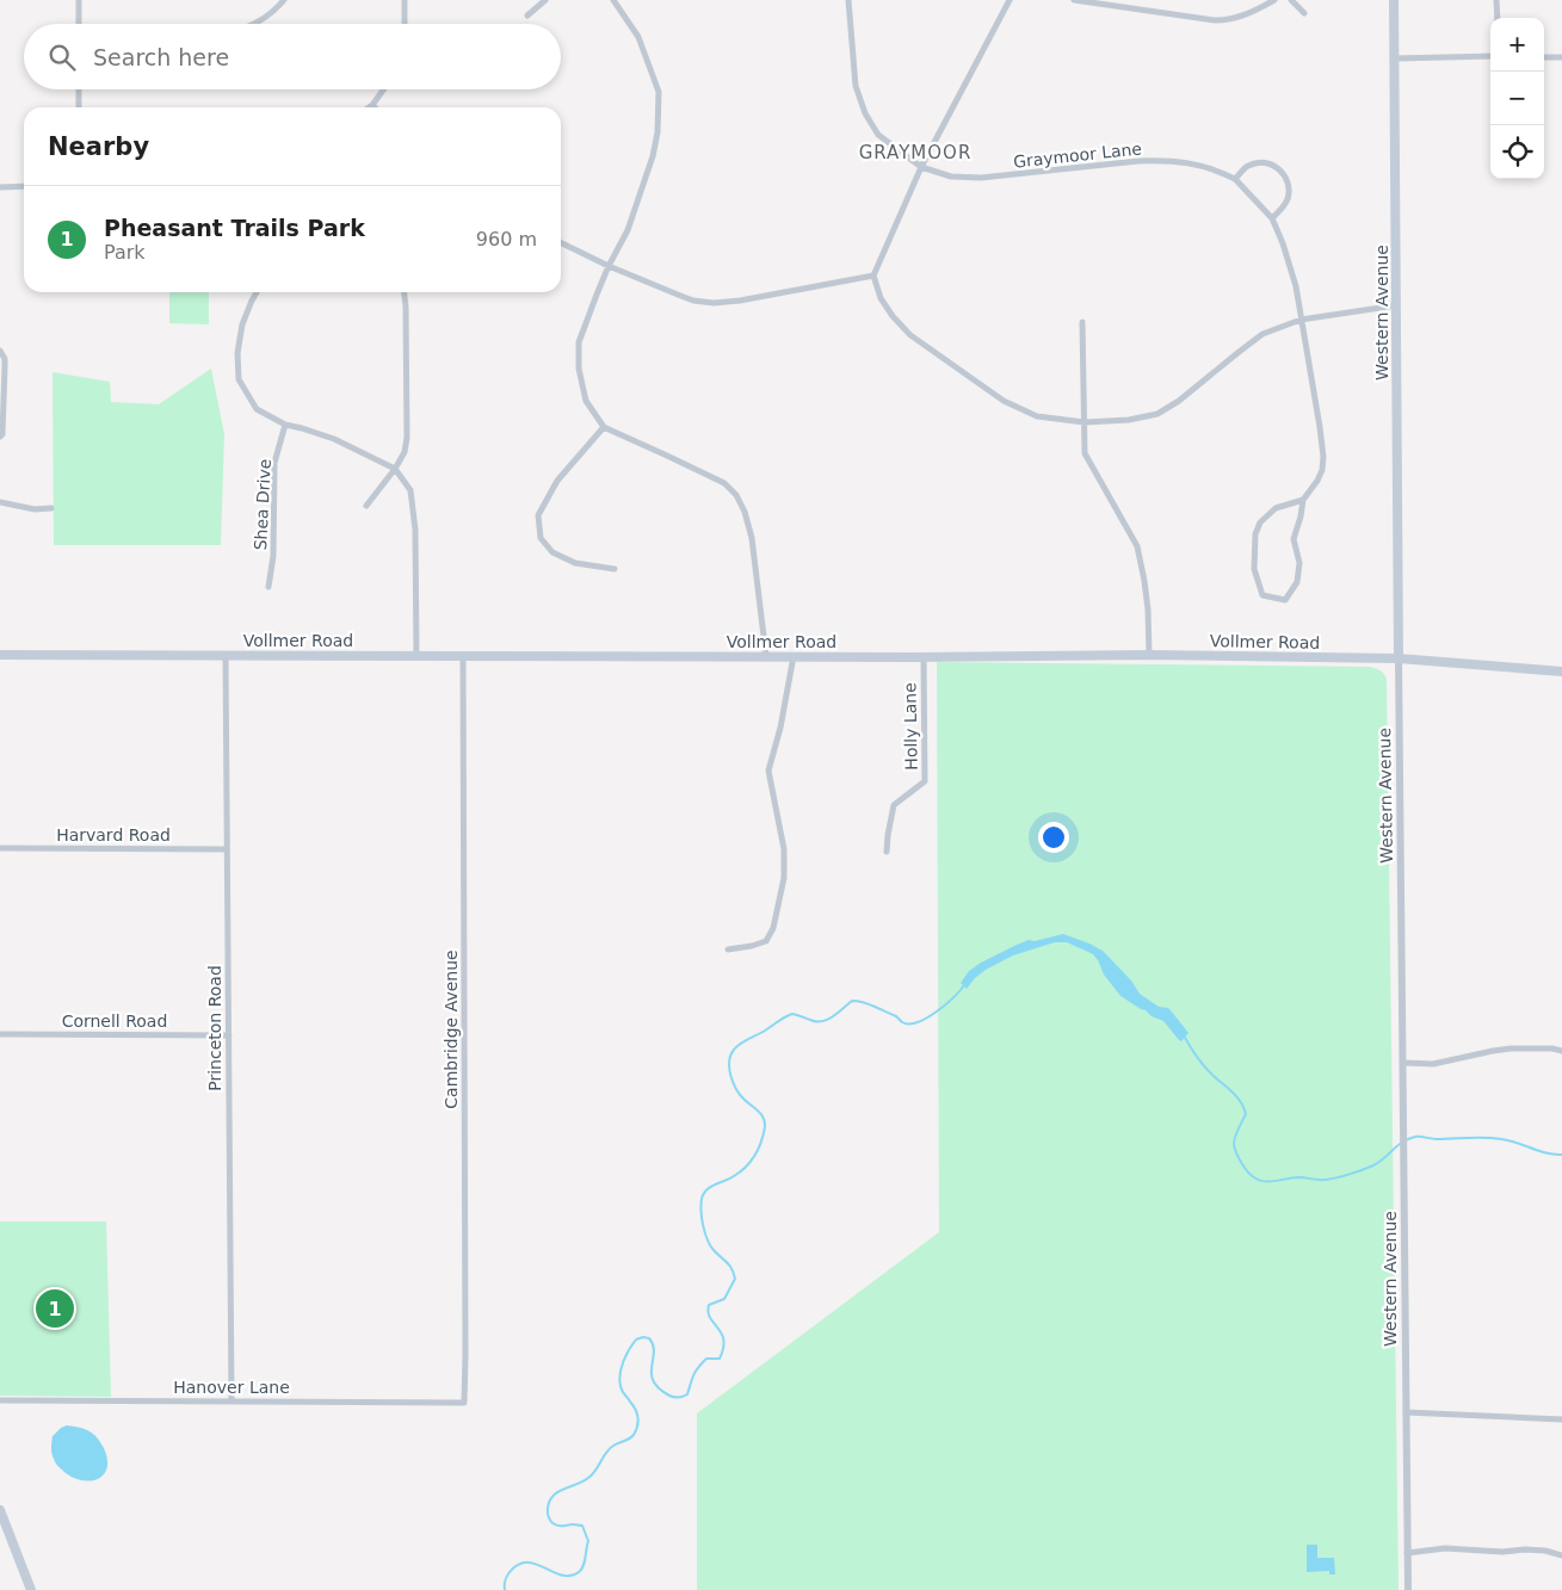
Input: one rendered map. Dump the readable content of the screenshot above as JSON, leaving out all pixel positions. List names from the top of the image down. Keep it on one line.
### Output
{"streets":{"main road":["Western Avenue","Vollmer Road"],"street":["Graymoor Lane","Shea Drive","Holly Lane","Harvard Road","Cornell Road","Princeton Road","Cambridge Avenue","Hanover Lane"]},"crossings":[["Western Avenue","Vollmer Road"],["Vollmer Road","Holly Lane"],["Vollmer Road","Princeton Road"],["Vollmer Road","Cambridge Avenue"],["Harvard Road","Princeton Road"],["Cornell Road","Princeton Road"],["Princeton Road","Hanover Lane"],["Cambridge Avenue","Hanover Lane"]],"districts":["GRAYMOOR"],"page":{"map_buttons":["+","−"],"search":"Search here","heading":"Nearby","list":[{"mark":"1","name":"Pheasant Trails Park","note":"Park","value":"960 m"}],"pins":"1"}}
